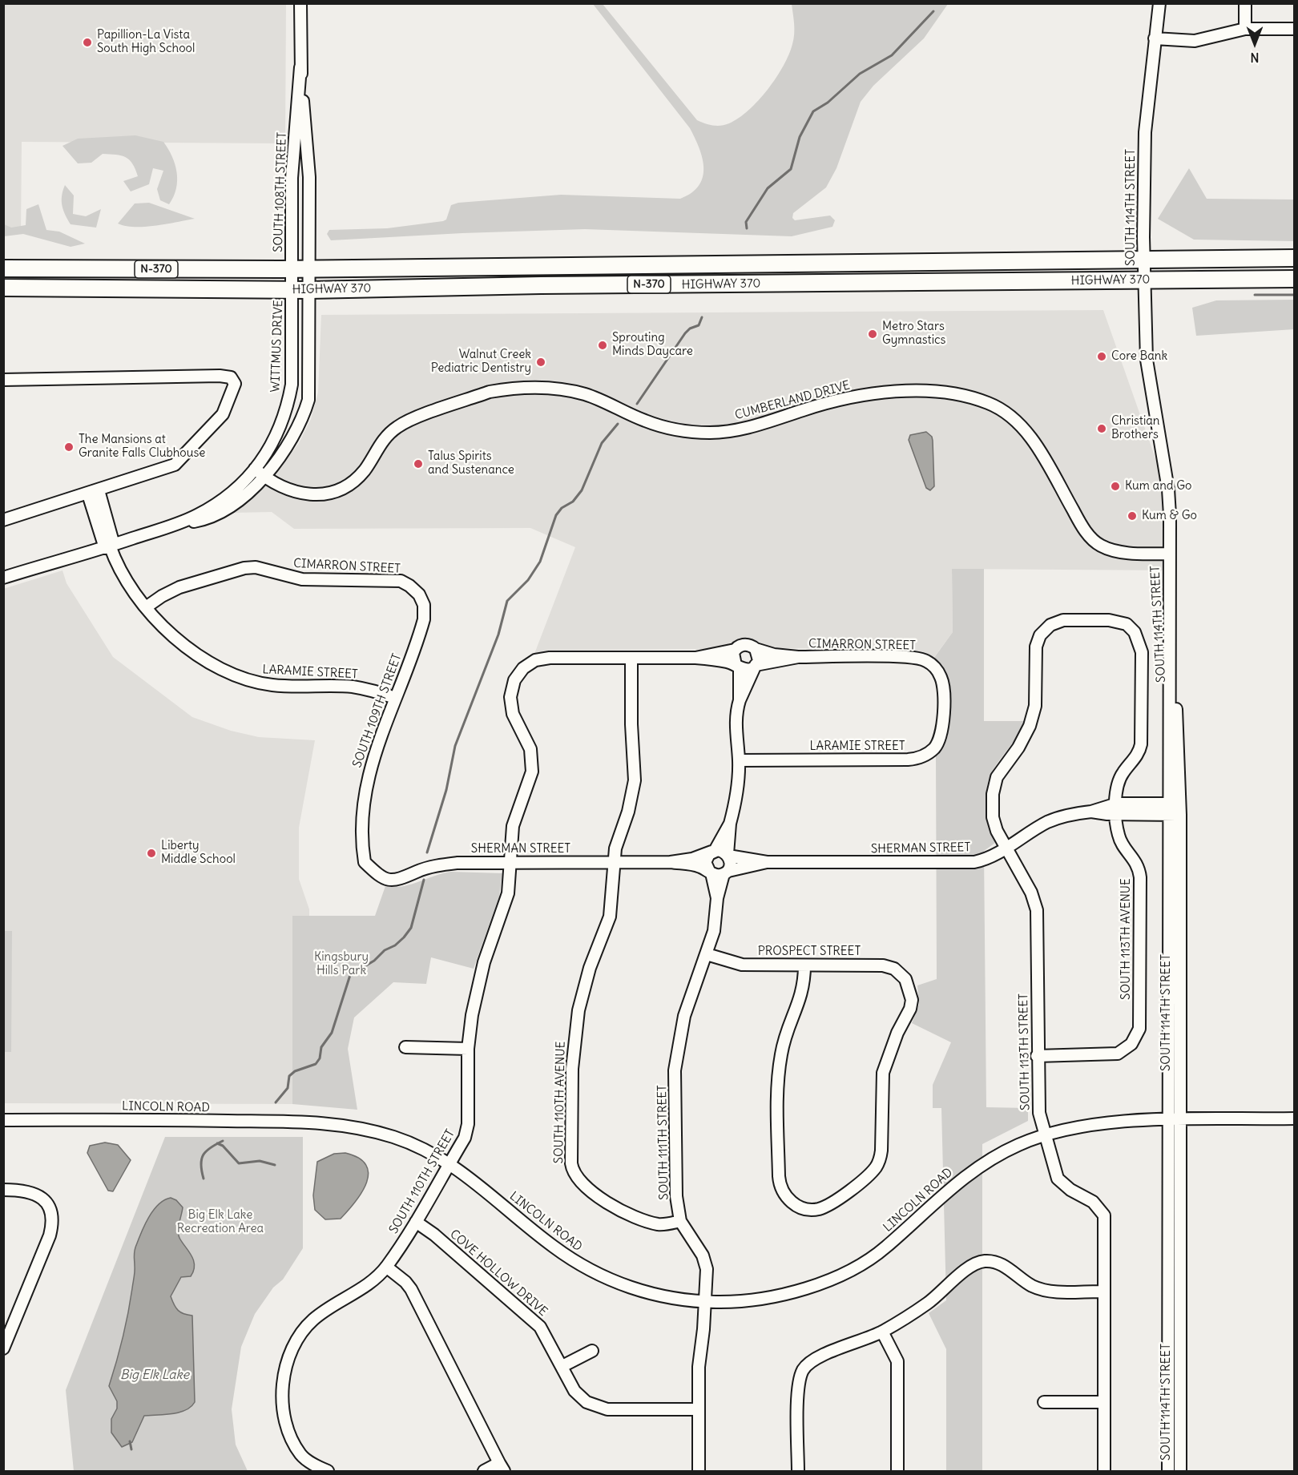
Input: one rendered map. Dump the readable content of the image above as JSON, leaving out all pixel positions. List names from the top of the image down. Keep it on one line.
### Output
{"streets":{"highway":["N-370","HIGHWAY 370"],"street":["SOUTH 108TH STREET","SOUTH 114TH STREET","WITTMUS DRIVE","CUMBERLAND DRIVE","CIMARRON STREET","LARAMIE STREET","SOUTH 109TH STREET","SHERMAN STREET","SOUTH 113TH AVENUE","PROSPECT STREET","SOUTH 113TH STREET","SOUTH 110TH AVENUE","LINCOLN ROAD","SOUTH 111TH STREET","SOUTH 110TH STREET","COVE HOLLOW DRIVE"]},"crossings":[["SOUTH 108TH STREET","HIGHWAY 370"],["SOUTH 108TH STREET","WITTMUS DRIVE"],["SOUTH 114TH STREET","HIGHWAY 370"],["SOUTH 114TH STREET","CUMBERLAND DRIVE"],["SOUTH 114TH STREET","SHERMAN STREET"],["SOUTH 114TH STREET","LINCOLN ROAD"],["HIGHWAY 370","WITTMUS DRIVE"],["WITTMUS DRIVE","CUMBERLAND DRIVE"],["WITTMUS DRIVE","LARAMIE STREET"],["CIMARRON STREET","LARAMIE STREET"],["CIMARRON STREET","SOUTH 109TH STREET"],["LARAMIE STREET","SOUTH 109TH STREET"],["SOUTH 109TH STREET","SHERMAN STREET"],["SHERMAN STREET","SOUTH 113TH AVENUE"],["SHERMAN STREET","SOUTH 113TH STREET"],["SHERMAN STREET","SOUTH 110TH AVENUE"],["SHERMAN STREET","SOUTH 111TH STREET"],["SHERMAN STREET","SOUTH 110TH STREET"],["SOUTH 113TH AVENUE","SOUTH 113TH STREET"],["PROSPECT STREET","SOUTH 111TH STREET"],["SOUTH 113TH STREET","LINCOLN ROAD"],["SOUTH 110TH AVENUE","SOUTH 111TH STREET"],["SOUTH 110TH AVENUE","SOUTH 110TH STREET"],["LINCOLN ROAD","SOUTH 111TH STREET"],["LINCOLN ROAD","SOUTH 110TH STREET"],["SOUTH 111TH STREET","COVE HOLLOW DRIVE"],["SOUTH 110TH STREET","COVE HOLLOW DRIVE"]],"water":["Big Elk Lake"],"parks":["Kingsbury Hills Park","Big Elk Lake Recreation Area"],"places":["Papillion-La Vista South High School","Metro Stars Gymnastics","Sprouting Minds Daycare","Core Bank","Walnut Creek Pediatric Dentistry","Christian Brothers","The Mansions at Granite Falls Clubhouse","Talus Spirits and Sustenance","Kum and Go","Kum & Go","Liberty Middle School"],"north":"bottom"}
